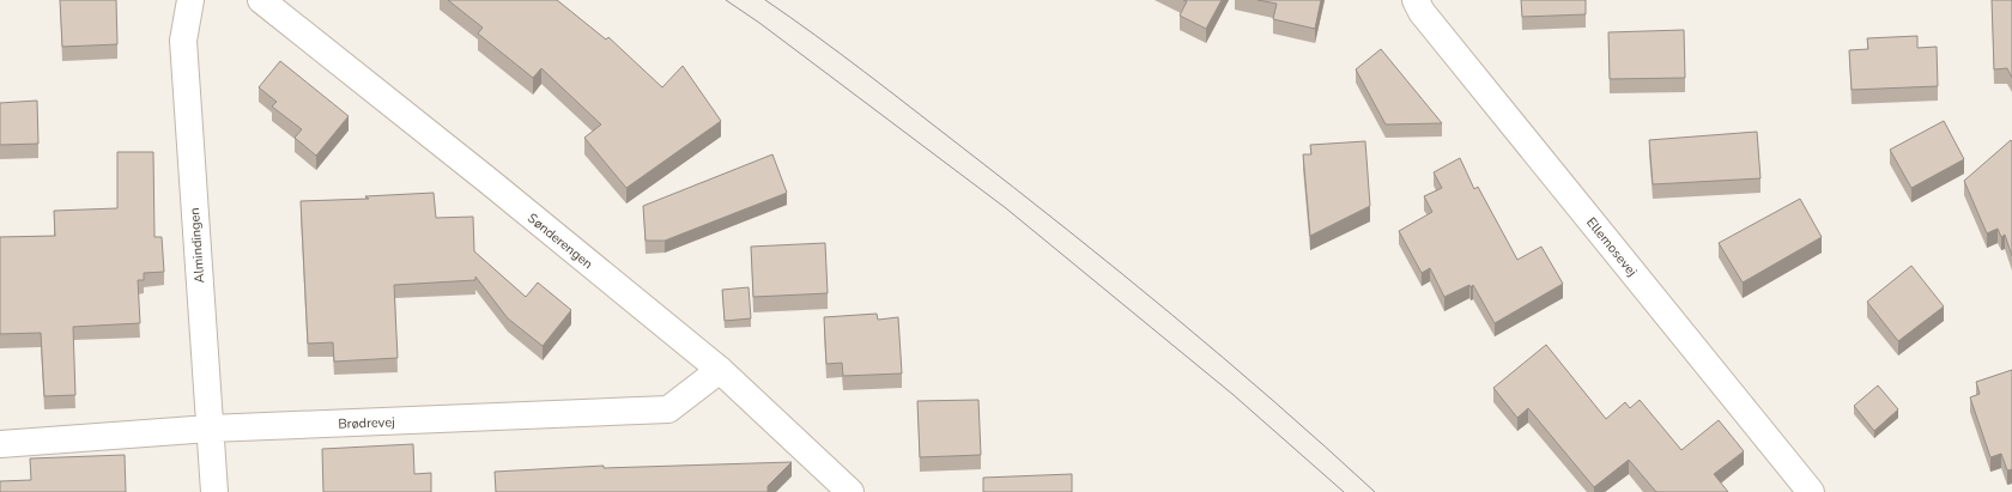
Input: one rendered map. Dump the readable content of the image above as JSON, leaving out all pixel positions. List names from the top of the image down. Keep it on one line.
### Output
{"streets":{"street":["Sønderengen","Almindingen","Ellemosevej","Brødrevej"]},"crossings":[["Sønderengen","Brødrevej"],["Almindingen","Brødrevej"]]}
